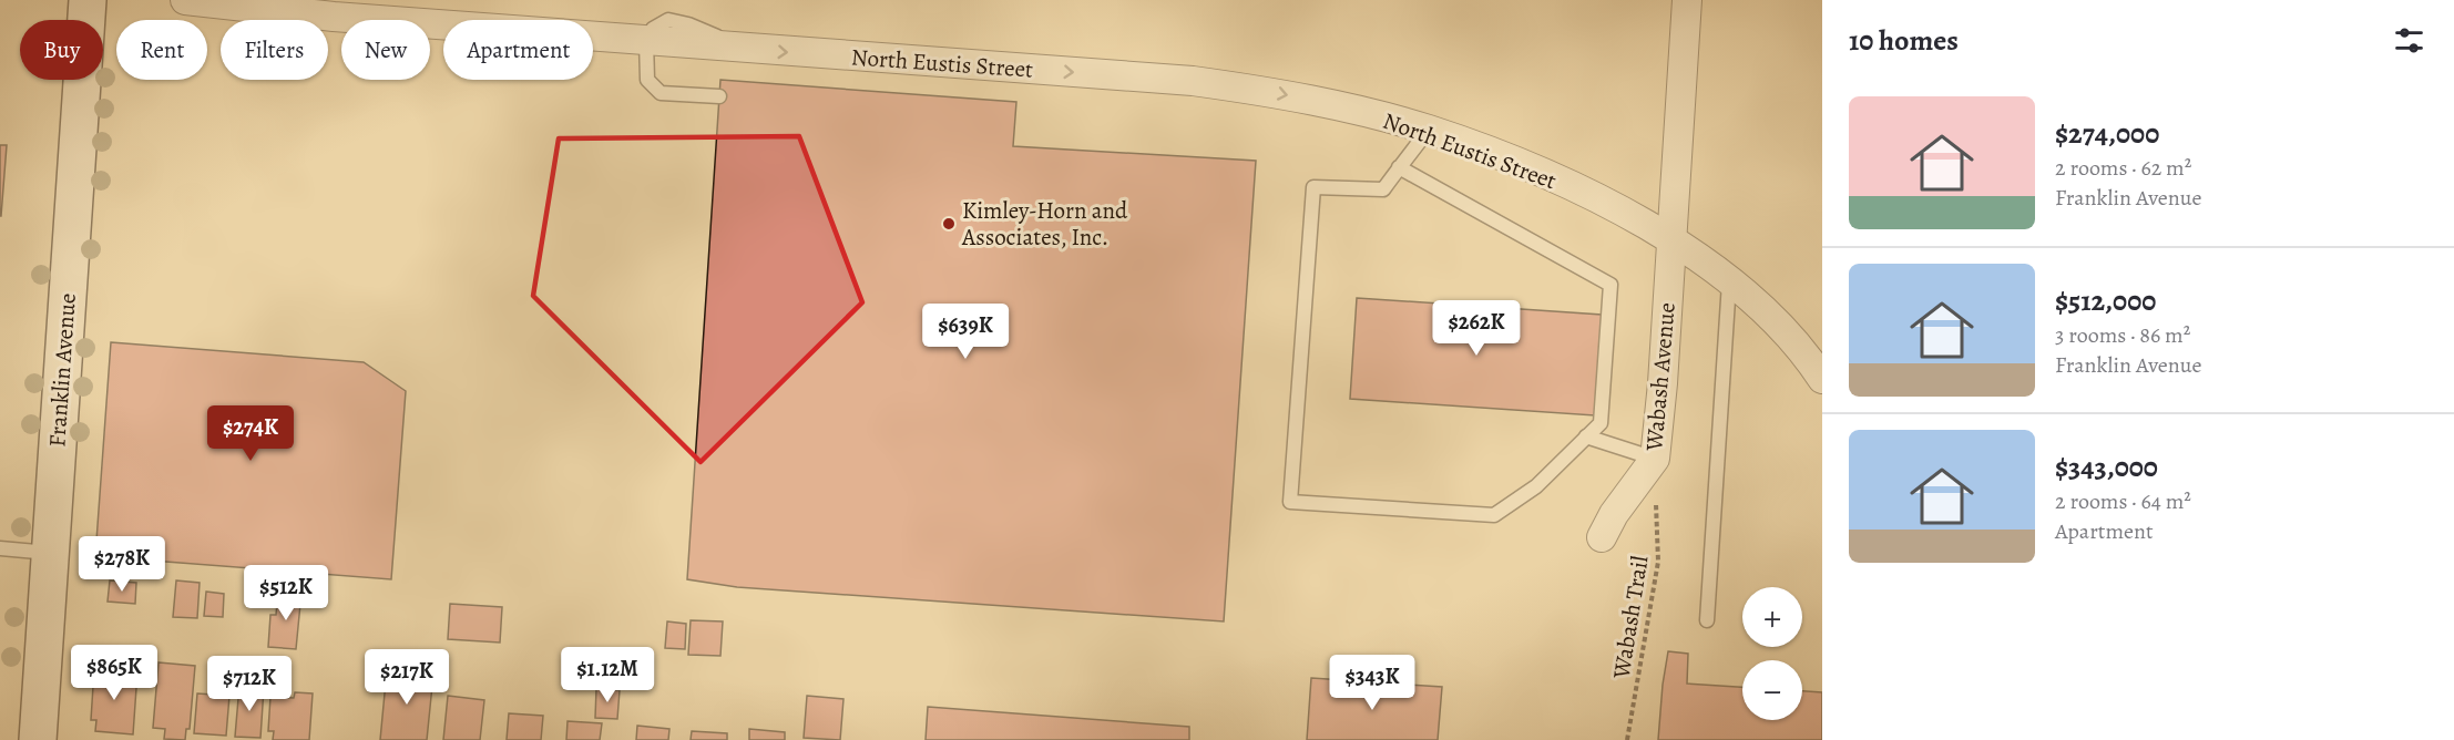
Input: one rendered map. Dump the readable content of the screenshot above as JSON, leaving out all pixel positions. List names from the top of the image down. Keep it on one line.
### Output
{"streets":{"street":["North Eustis Street","Franklin Avenue","Wabash Avenue"],"path":["Wabash Trail"]},"crossings":[["North Eustis Street","Wabash Avenue"],["Wabash Avenue","Wabash Trail"]],"one_way":["North Eustis Street"],"places":["Kimley-Horn and Associates, Inc."],"page":{"heading":"10 homes","chip":["Buy","Rent","Filters","New","Apartment"],"list":[{"name":"$274,000","note":"2 rooms · 62 m² · Franklin Avenue"},{"name":"$512,000","note":"3 rooms · 86 m² · Franklin Avenue"},{"name":"$343,000","note":"2 rooms · 64 m² · Apartment"}],"price":["$262K","$639K","$274K","$278K","$512K","$865K","$1.12M","$217K","$343K","$712K"],"map_buttons":["+","−"]}}
